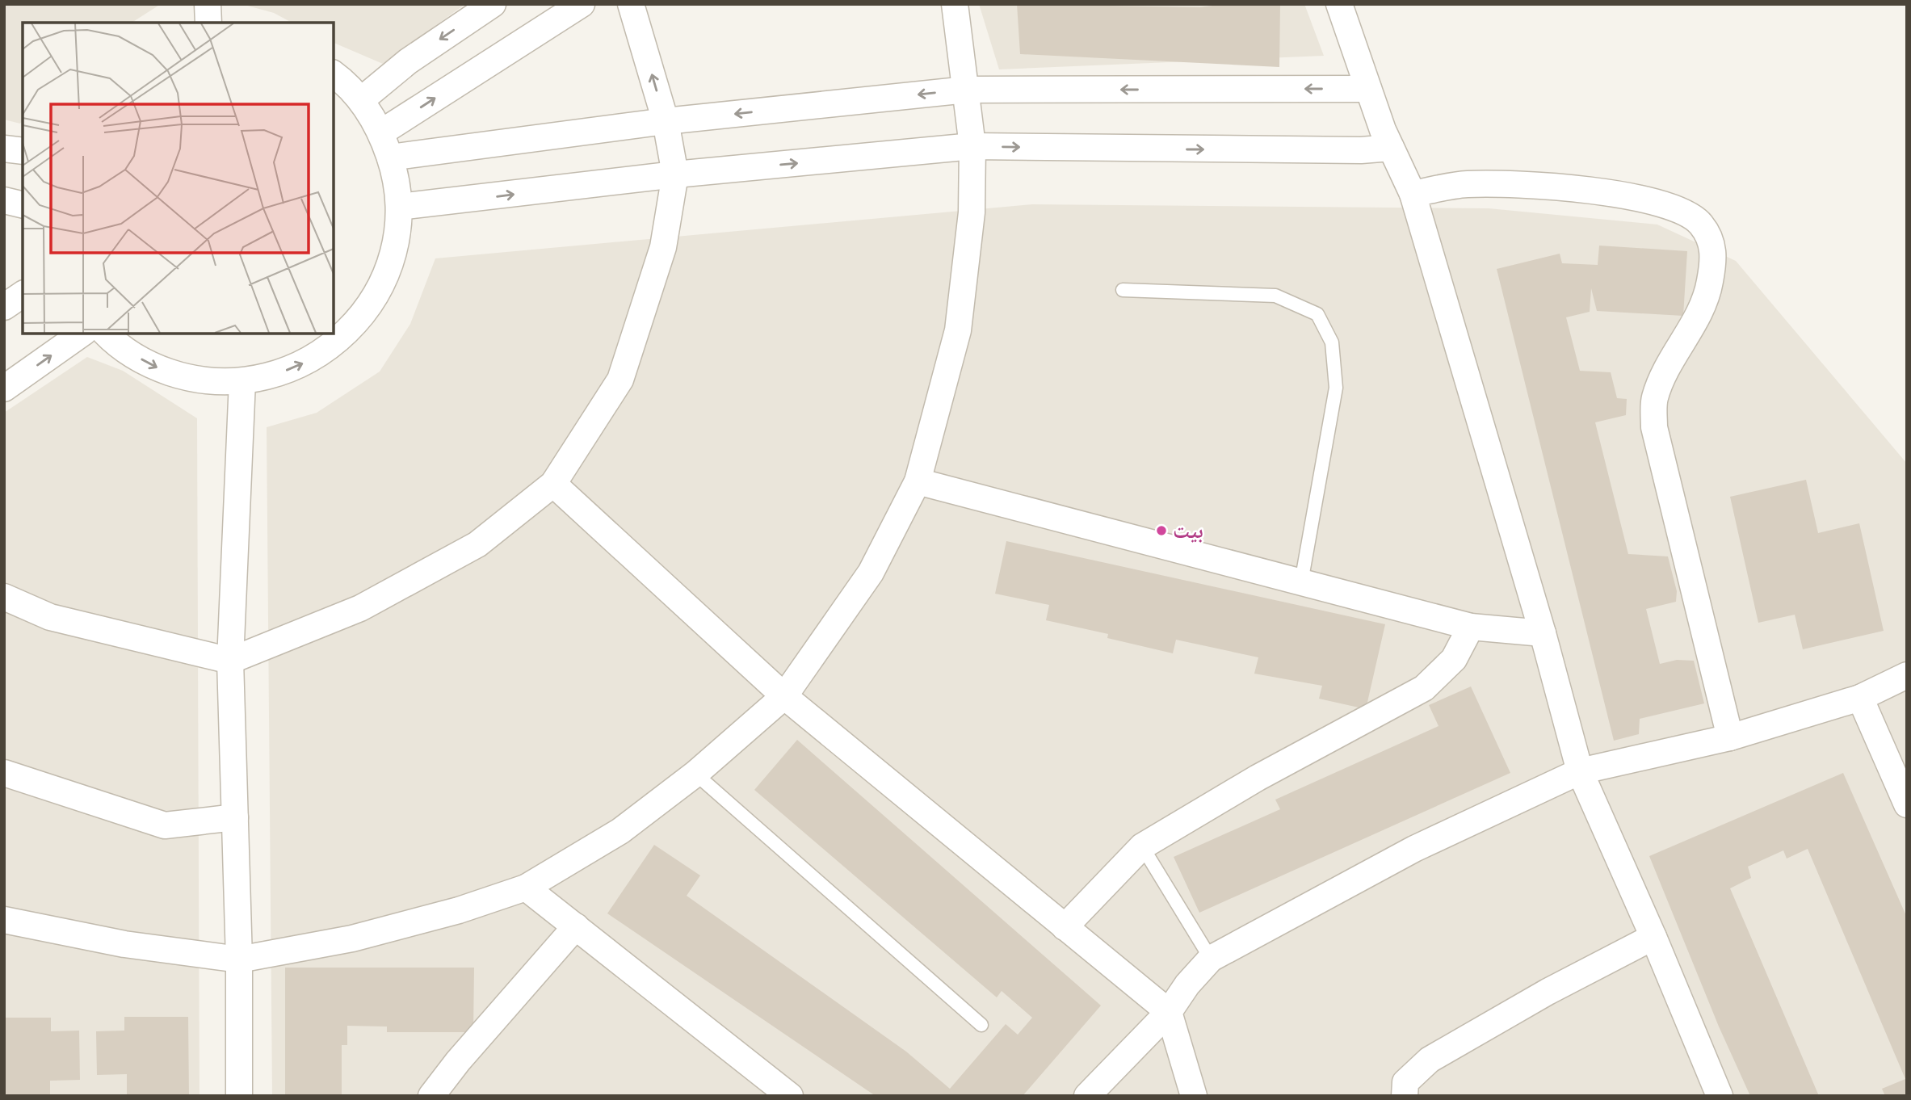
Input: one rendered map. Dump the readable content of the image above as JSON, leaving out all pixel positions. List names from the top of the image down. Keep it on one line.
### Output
{"places":["بيت"]}
